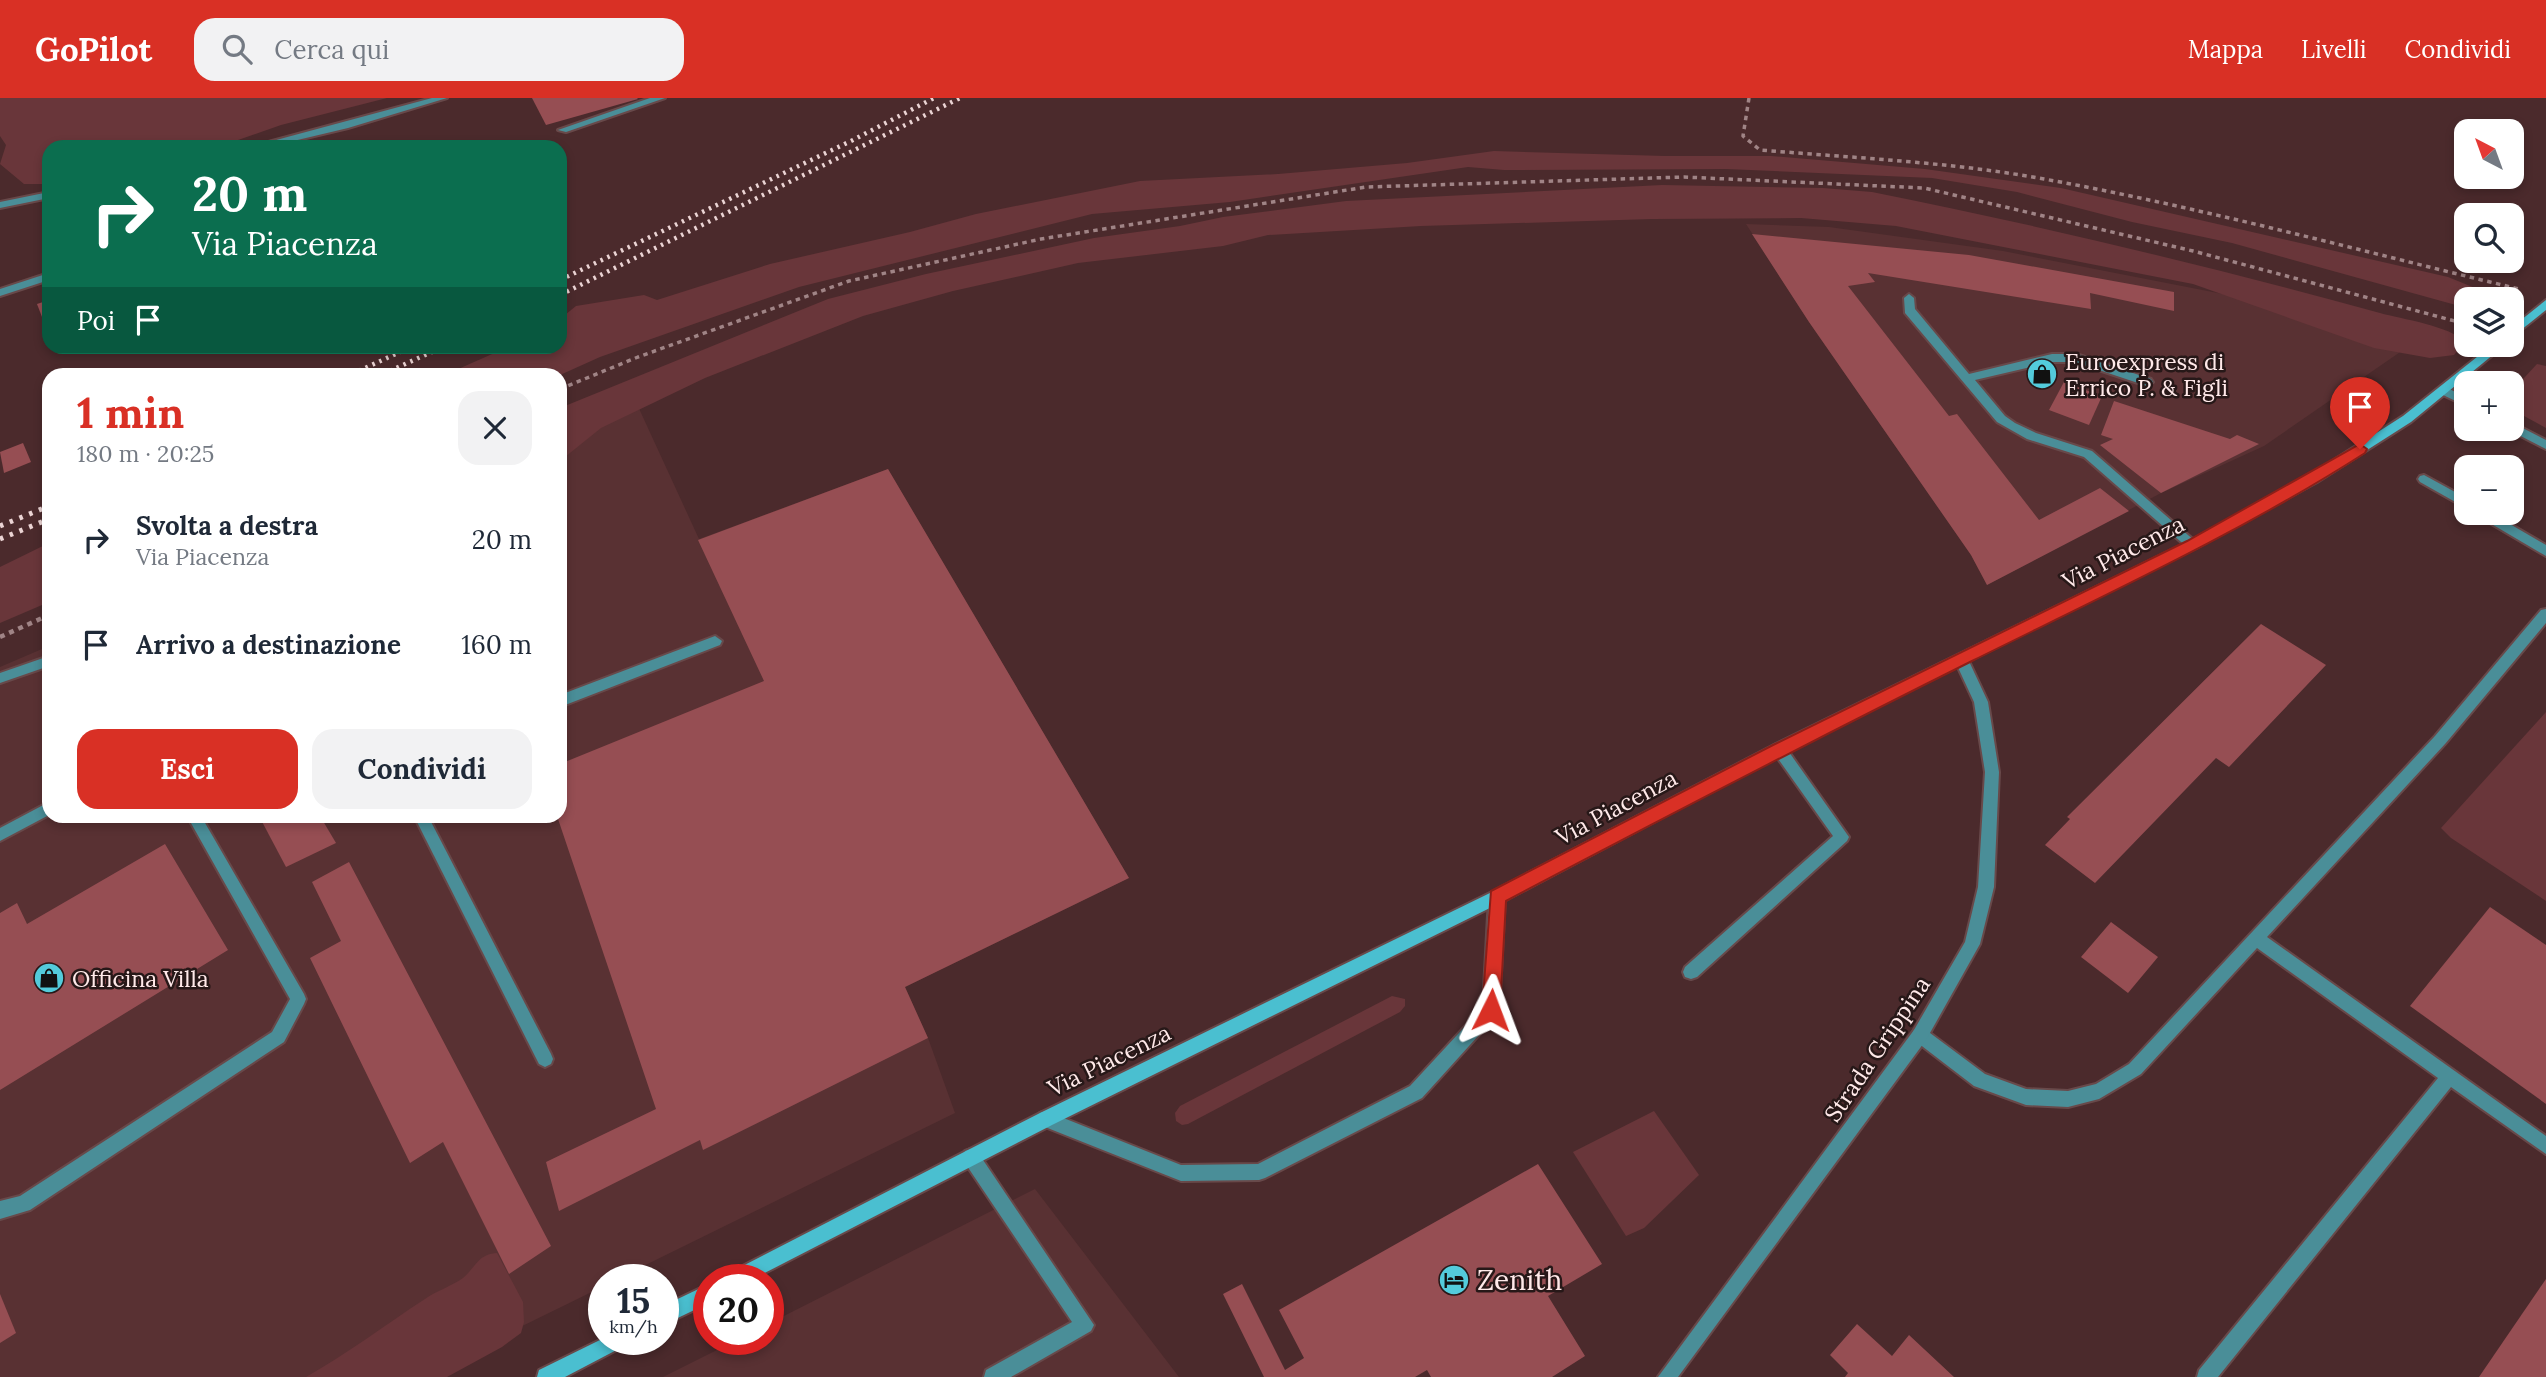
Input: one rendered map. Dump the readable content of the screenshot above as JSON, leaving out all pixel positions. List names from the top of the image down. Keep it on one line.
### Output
{"streets":{"main road":["Via Piacenza"],"street":["Strada Grippina"]},"crossings":[["Via Piacenza","Strada Grippina"]],"places":{"shop":["Euroexpress di Errico P. & Figli","Officina Villa"],"hotel":["Zenith"]},"north":"top left","page":{"header":"GoPilot","search":"Cerca qui","nav":["Mappa","Livelli","Condividi"],"map_buttons":["+","−"],"turn":["20 m","Via Piacenza"],"then":"Poi","heading":["1 min","180 m · 20:25"],"list":[{"name":"Svolta a destra","note":"Via Piacenza","value":"20 m"},{"name":"Arrivo a destinazione","value":"160 m"}],"buttons":["Esci","Condividi"],"speed":"15 km/h","limit":"20"}}
